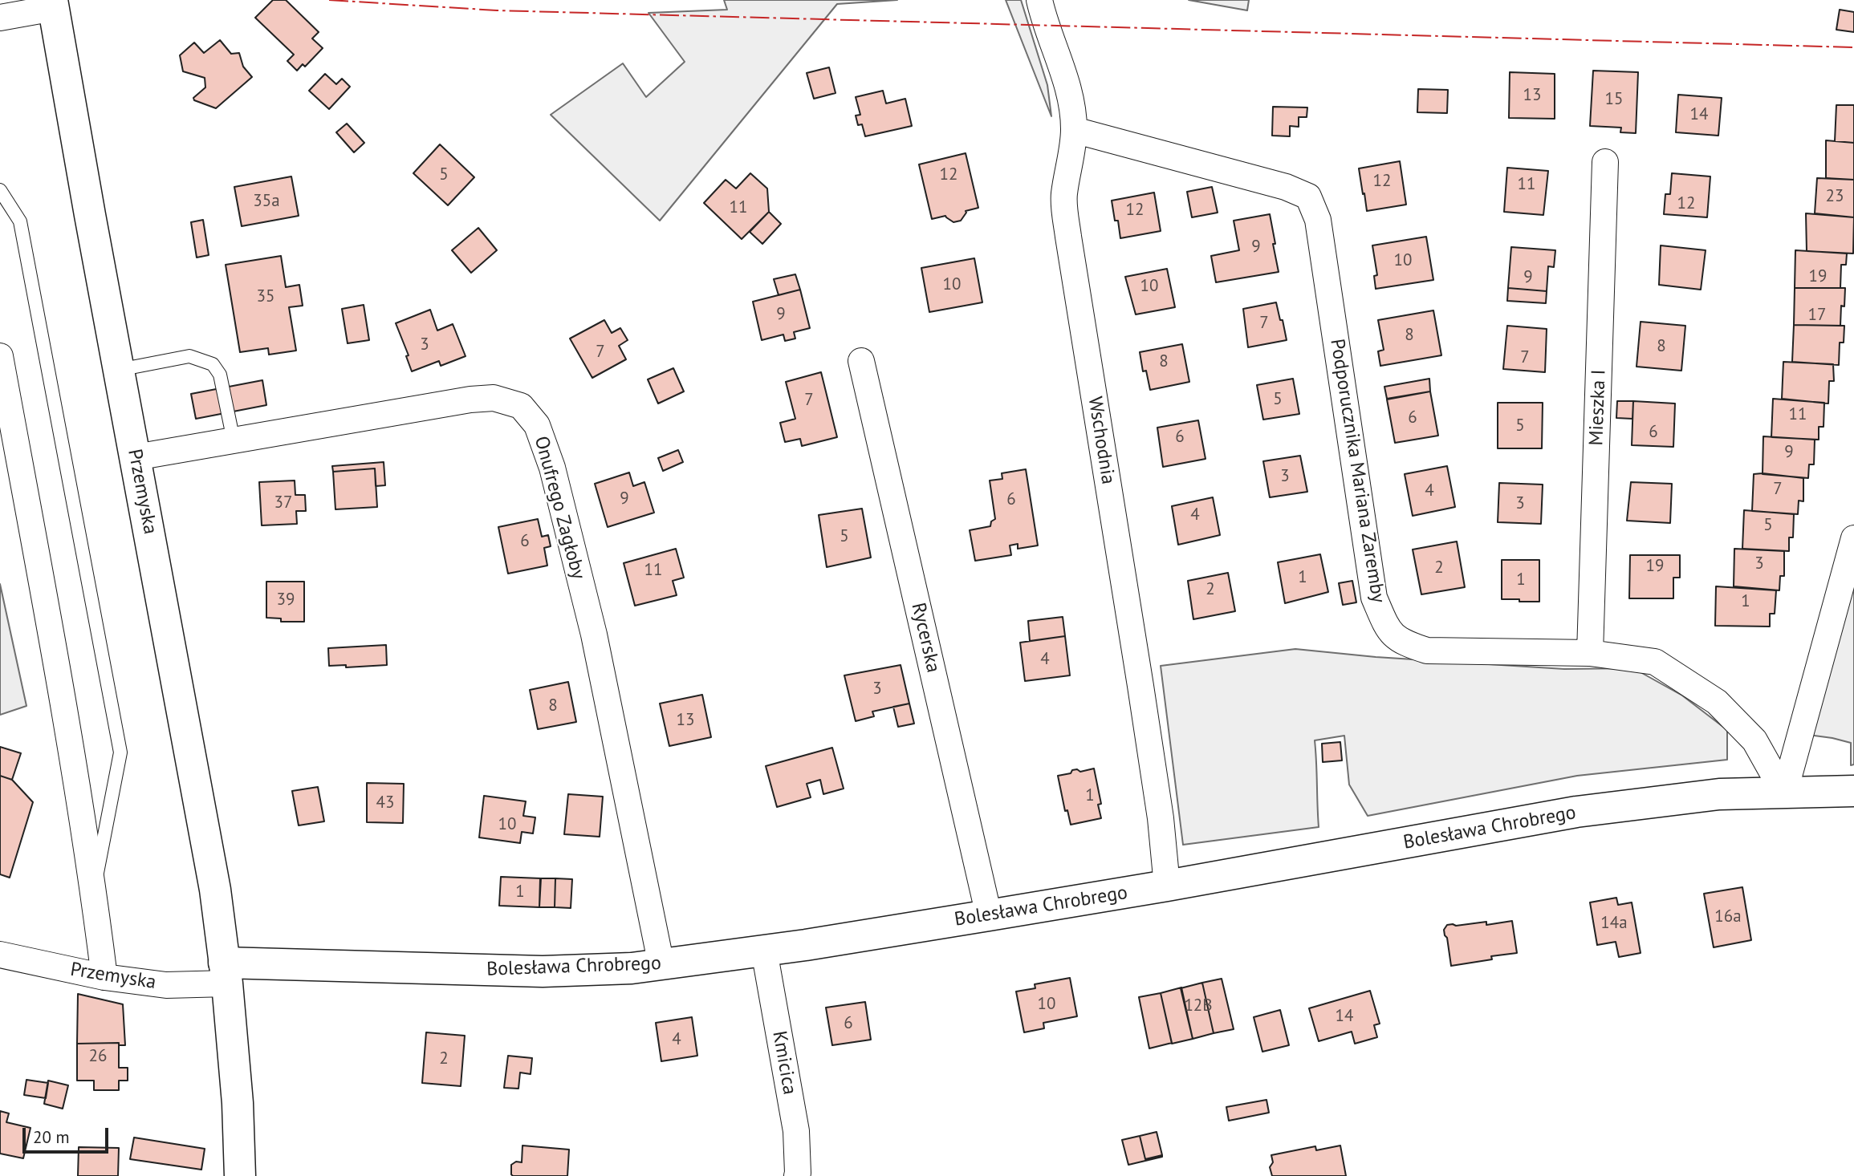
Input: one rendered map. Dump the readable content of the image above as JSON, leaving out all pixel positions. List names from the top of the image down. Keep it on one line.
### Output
{"streets":{"street":["Mieszka I","Wschodnia","Podporucznika Mariana Zaremby","Przemyska","Onufrego Zagłoby","Rycerska","Bolesława Chrobrego","Kmicica"]},"crossings":[["Mieszka I","Podporucznika Mariana Zaremby"],["Wschodnia","Podporucznika Mariana Zaremby"],["Wschodnia","Bolesława Chrobrego"],["Podporucznika Mariana Zaremby","Bolesława Chrobrego"],["Przemyska","Onufrego Zagłoby"],["Przemyska","Bolesława Chrobrego"],["Onufrego Zagłoby","Bolesława Chrobrego"],["Rycerska","Bolesława Chrobrego"],["Bolesława Chrobrego","Kmicica"]],"house_numbers":["13","15","14","5","12","12","11","23","35a","12","11","12","9","10","19","9","10","10","35","9","17","7","8","3","8","7","7","8","5","7","11","6","5","6","6","9","3","7","4","9","6","37","3","4","5","5","6","3","19","2","11","1","1","2","39","1","4","3","8","13","1","43","10","1","16a","14a","10","12B","14","6","4","26","2"],"scale_bar":"20 m"}
